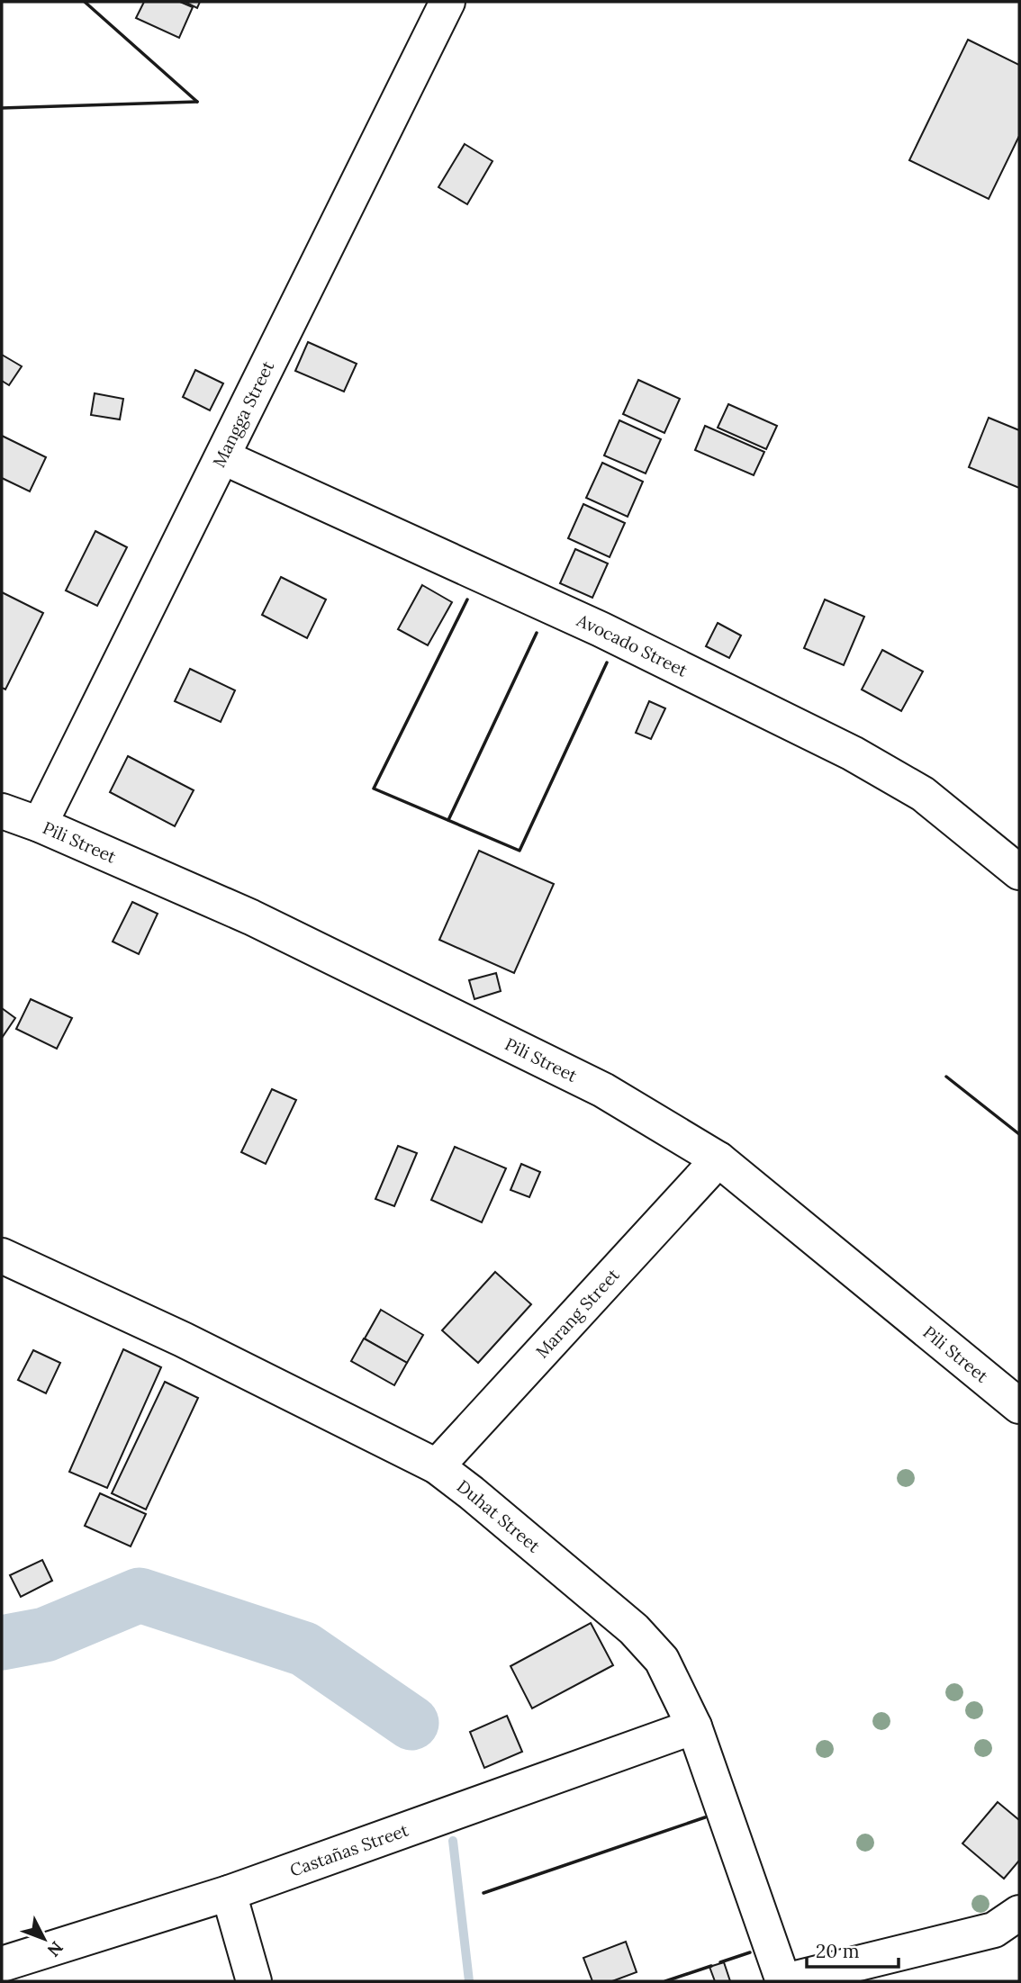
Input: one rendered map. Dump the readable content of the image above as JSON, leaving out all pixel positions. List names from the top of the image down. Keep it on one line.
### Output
{"streets":{"street":["Mangga Street","Avocado Street","Pili Street","Marang Street","Duhat Street","Castañas Street"]},"crossings":[["Mangga Street","Avocado Street"],["Mangga Street","Pili Street"],["Pili Street","Marang Street"],["Marang Street","Duhat Street"],["Duhat Street","Castañas Street"]],"scale_bar":"20 m","north":"bottom right"}
